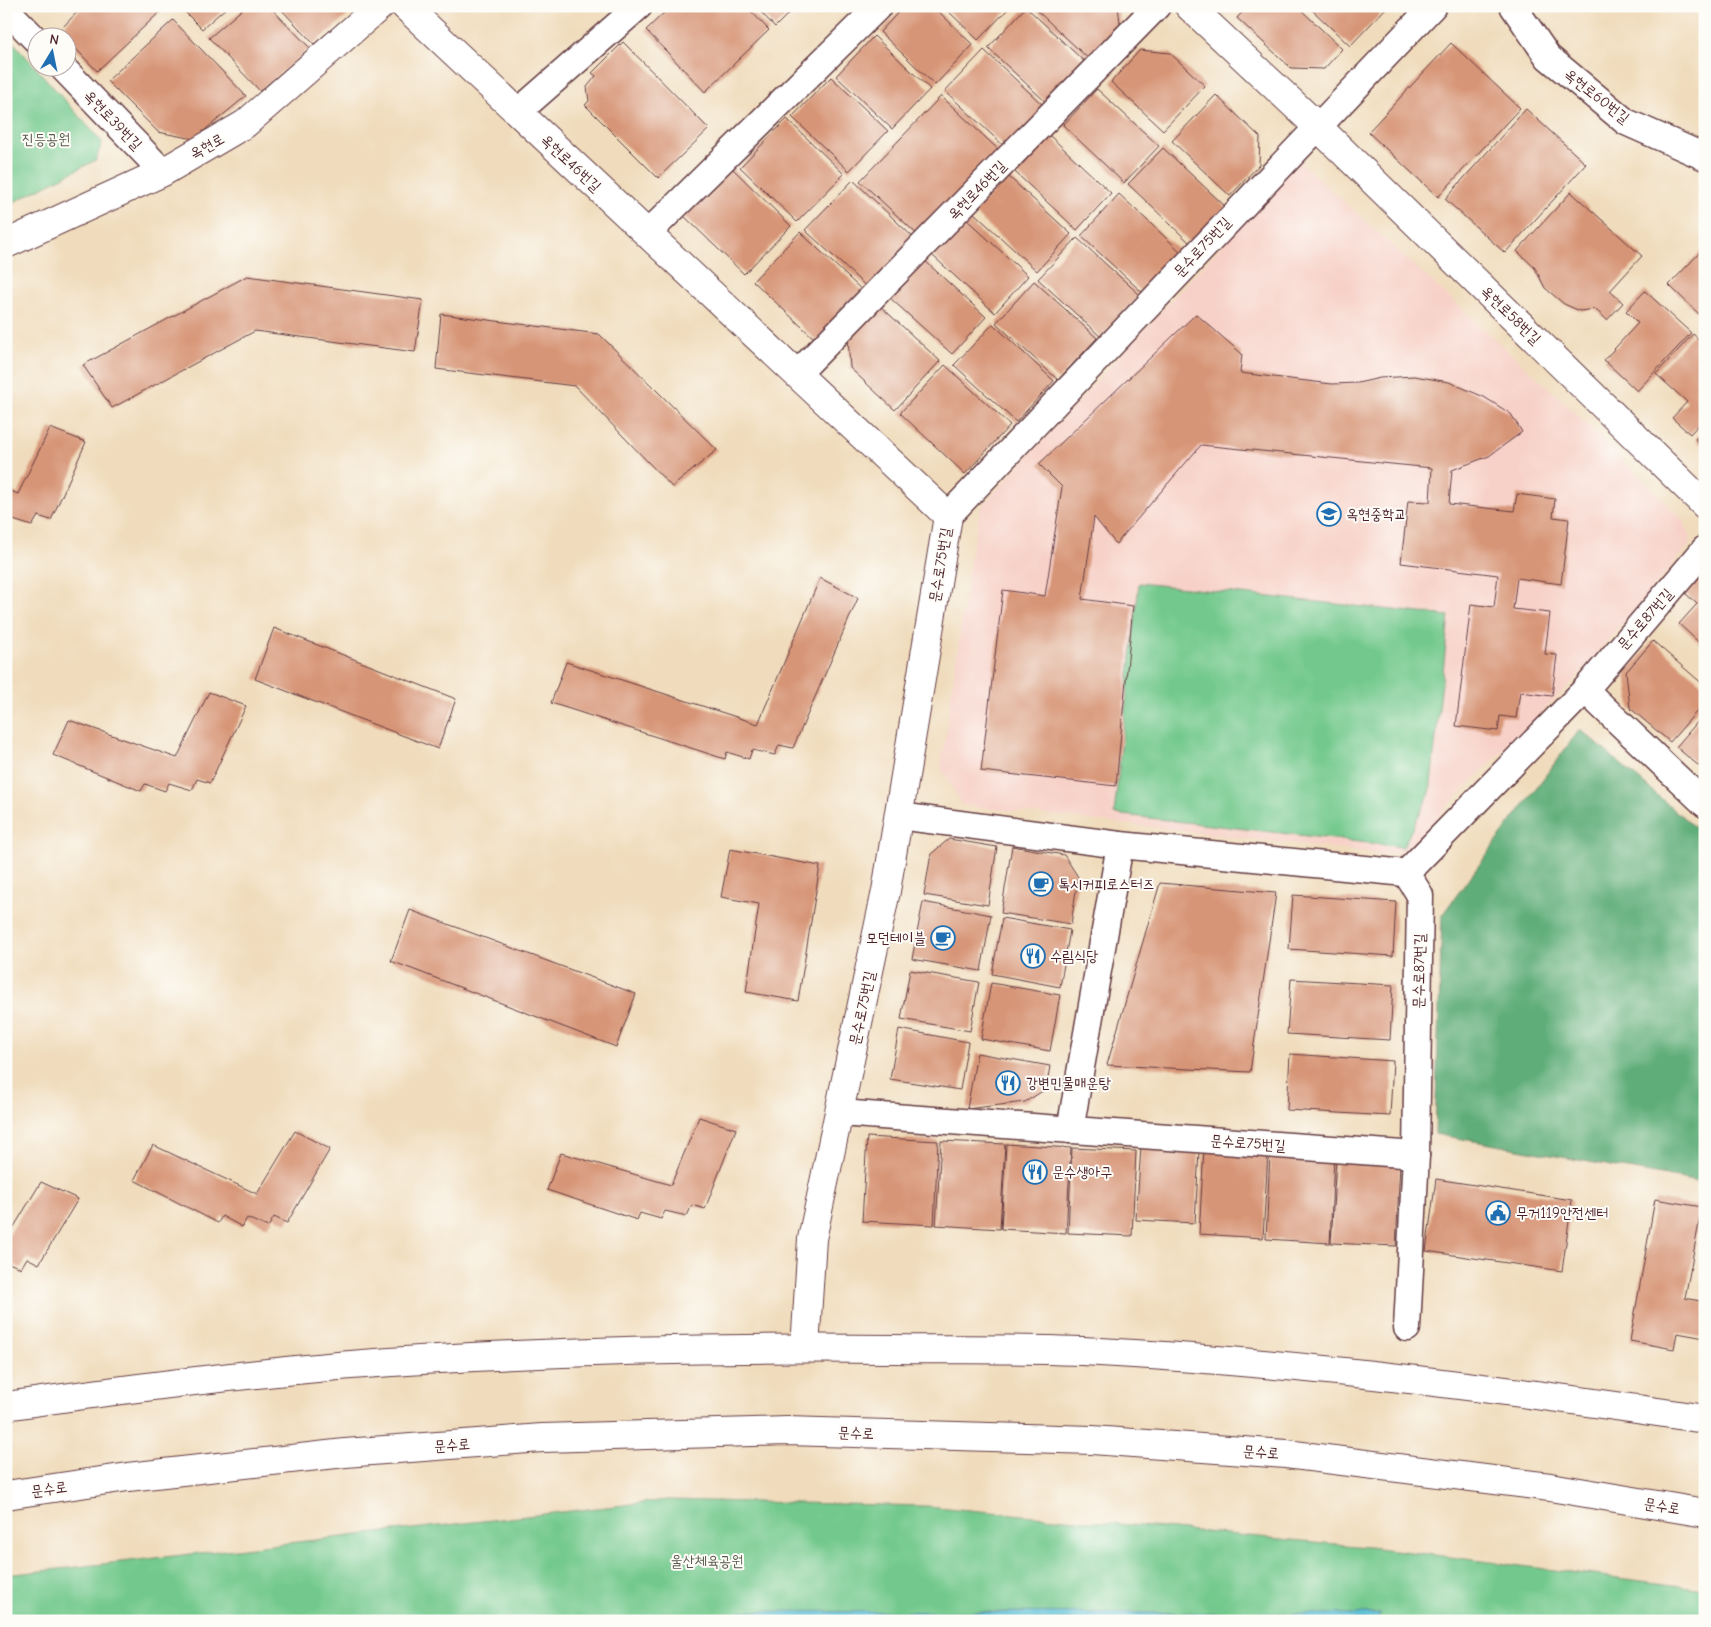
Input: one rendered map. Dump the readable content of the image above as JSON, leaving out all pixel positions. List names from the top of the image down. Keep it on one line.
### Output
{"streets":{"main road":["옥현로","옥현로46번길","문수로75번길","옥현로58번길","문수로"],"street":["옥현로60번길","옥현로39번길","문수로87번길"]},"crossings":[["옥현로39번길","옥현로"],["옥현로46번길","문수로75번길"],["문수로75번길","옥현로58번길"],["문수로75번길","문수로87번길"]],"parks":["진등공원","울산체육공원"],"places":{"school or university":["옥현중학교"],"cafe":["톡시커피로스터즈","모던테이블"],"restaurant":["수림식당","강변민물매운탕","문수생아구"],"public building":["무거119안전센터"]},"north":"top"}
